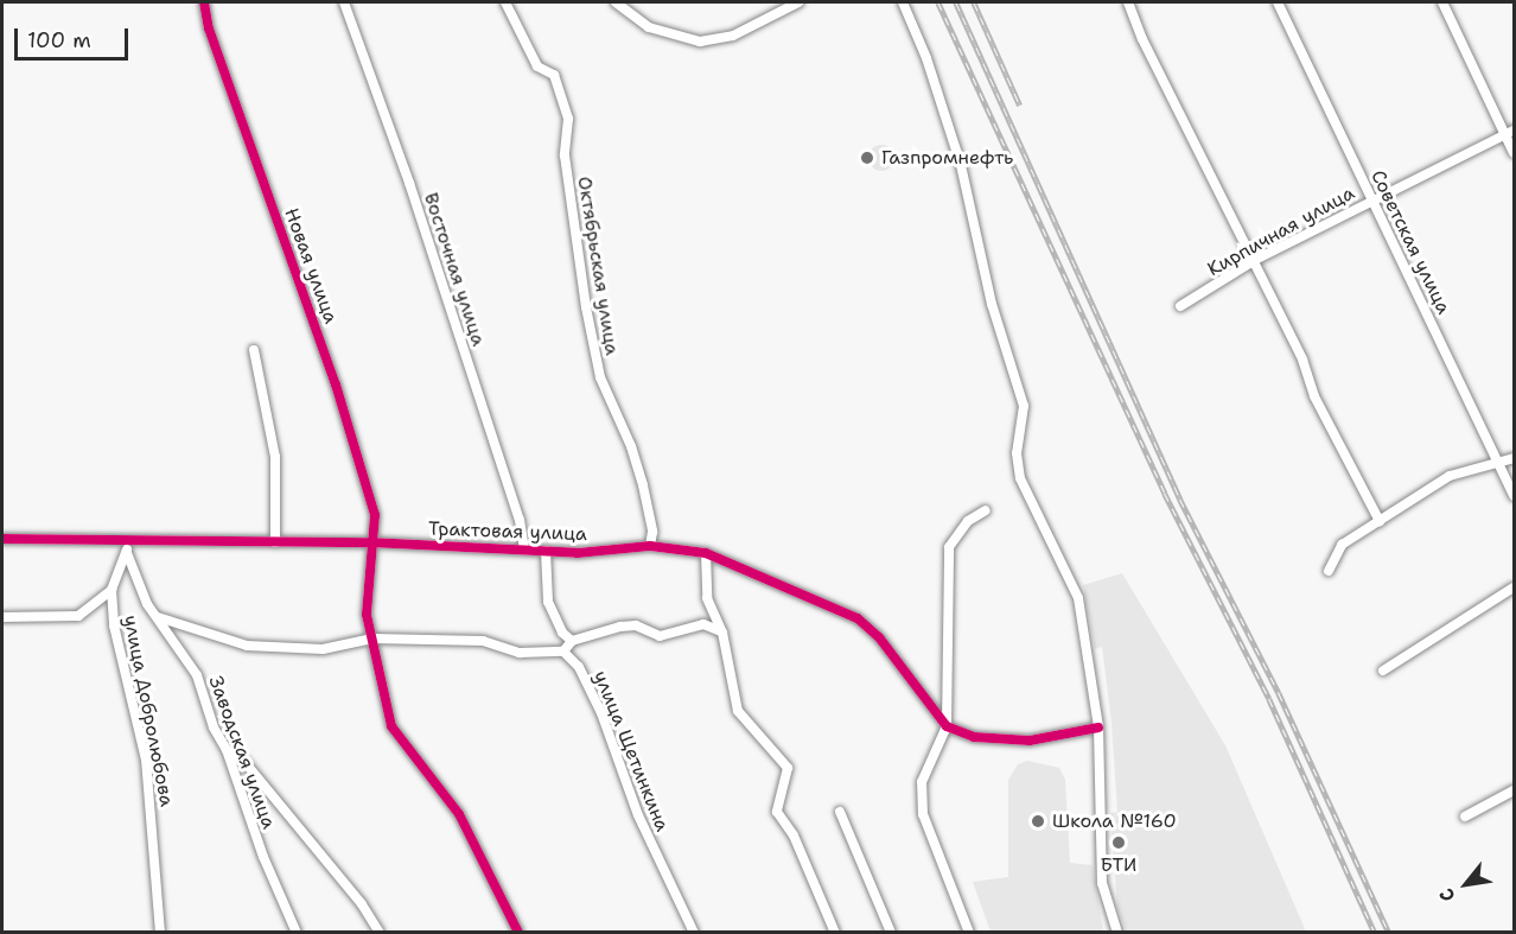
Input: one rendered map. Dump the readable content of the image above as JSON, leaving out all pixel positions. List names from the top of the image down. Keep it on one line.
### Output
{"streets":{"street":["Кирпичная улица","Советская улица","Новая улица","Октябрьская улица","Восточная улица","Трактовая улица","улица Добролюбова","улица Щетинкина","Заводская улица"]},"crossings":[["Кирпичная улица","Советская улица"],["Новая улица","Трактовая улица"],["Октябрьская улица","Трактовая улица"],["Восточная улица","Трактовая улица"],["Трактовая улица","улица Добролюбова"],["улица Добролюбова","Заводская улица"]],"places":["Газпромнефть","Школа №160","БТИ"],"scale_bar":"100 m","north":"bottom left"}
